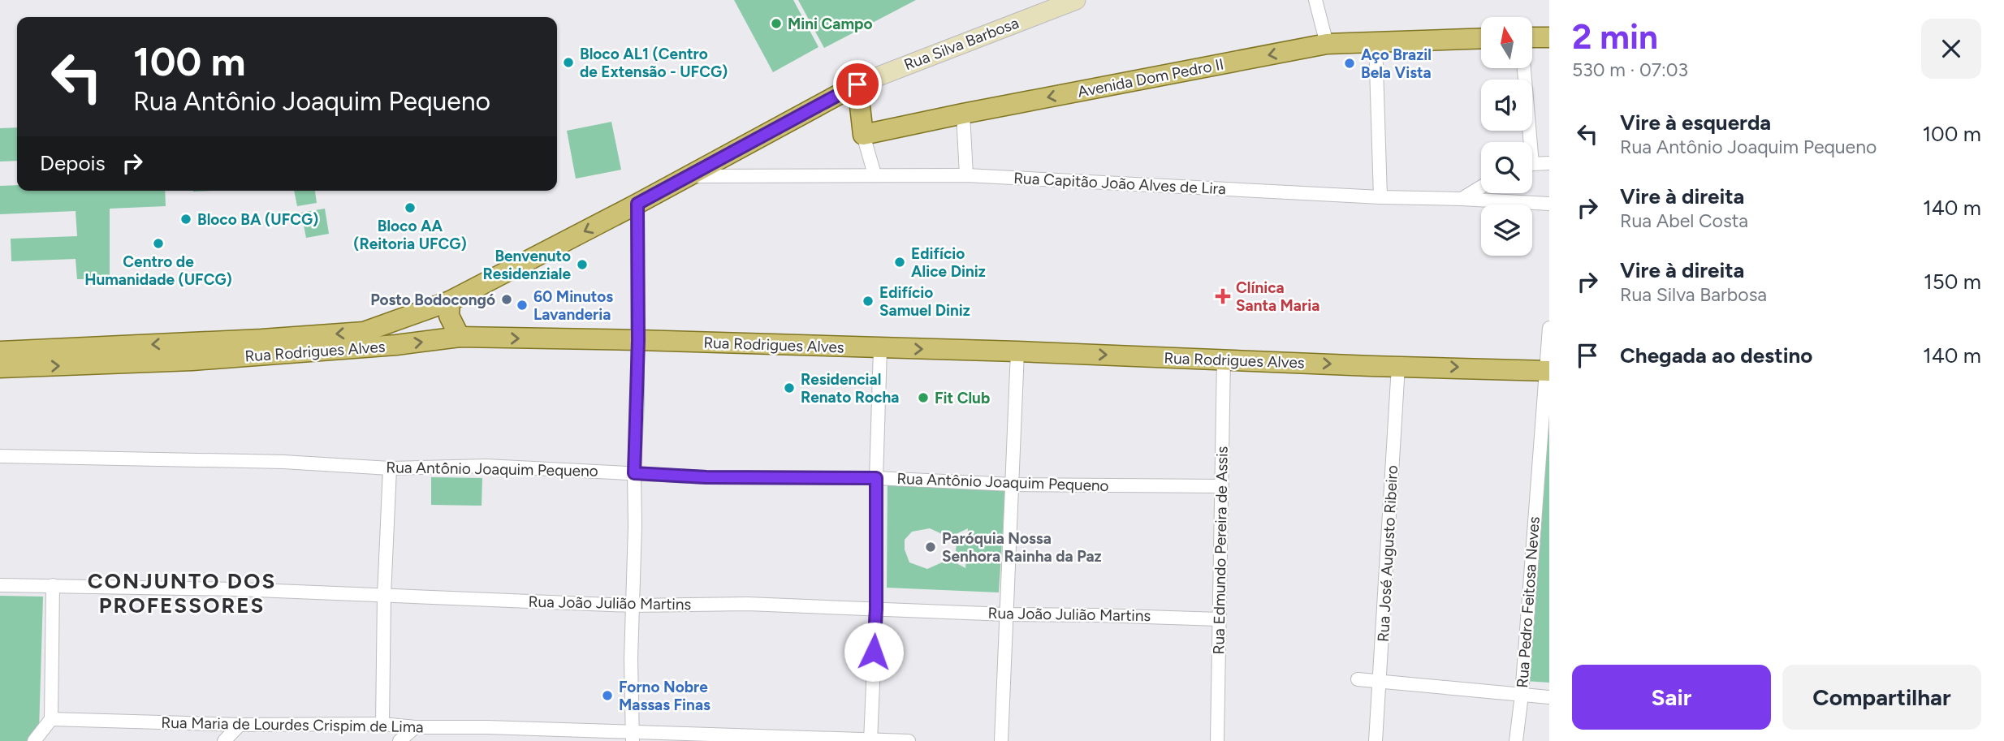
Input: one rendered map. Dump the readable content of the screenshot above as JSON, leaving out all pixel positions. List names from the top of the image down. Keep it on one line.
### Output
{"streets":{"main road":["Rua Silva Barbosa","Avenida Dom Pedro II","Rua Rodrigues Alves"],"street":["Rua Capitão João Alves de Lira","Rua Antônio Joaquim Pequeno","Rua Edmundo Pereira de Assis","Rua José Augusto Ribeiro","Rua Pedro Feitosa Neves","Rua João Julião Martins","Rua Maria de Lourdes Crispim de Lima"]},"crossings":[["Rua Silva Barbosa","Rua Capitão João Alves de Lira"],["Rua Silva Barbosa","Rua Rodrigues Alves"],["Rua Rodrigues Alves","Rua Edmundo Pereira de Assis"],["Rua Rodrigues Alves","Rua José Augusto Ribeiro"],["Rua Rodrigues Alves","Rua Pedro Feitosa Neves"],["Rua Antônio Joaquim Pequeno","Rua Edmundo Pereira de Assis"],["Rua Edmundo Pereira de Assis","Rua João Julião Martins"]],"one_way":["Avenida Dom Pedro II"],"districts":["CONJUNTO DOS PROFESSORES"],"places":{"other":["Mini Campo","Bloco AL1 (Centro de Extensão - UFCG)","Aço Brazil Bela Vista","Bloco AA (Reitoria UFCG)","Bloco BA (UFCG)","Centro de Humanidade (UFCG)","Edifício Alice Diniz","Benvenuto Residenziale","Posto Bodocongó","Edifício Samuel Diniz","60 Minutos Lavanderia","Residencial Renato Rocha","Fit Club","Paróquia Nossa Senhora Rainha da Paz","Forno Nobre Massas Finas"],"health":["Clínica Santa Maria"]},"north":"top","page":{"heading":["2 min","530 m · 07:03"],"turn":["100 m","Rua Antônio Joaquim Pequeno"],"list":[{"name":"Vire à esquerda","note":"Rua Antônio Joaquim Pequeno","value":"100 m"},{"name":"Vire à direita","note":"Rua Abel Costa","value":"140 m"},{"name":"Vire à direita","note":"Rua Silva Barbosa","value":"150 m"},{"name":"Chegada ao destino","value":"140 m"}],"then":"Depois","buttons":["Sair","Compartilhar"]}}
